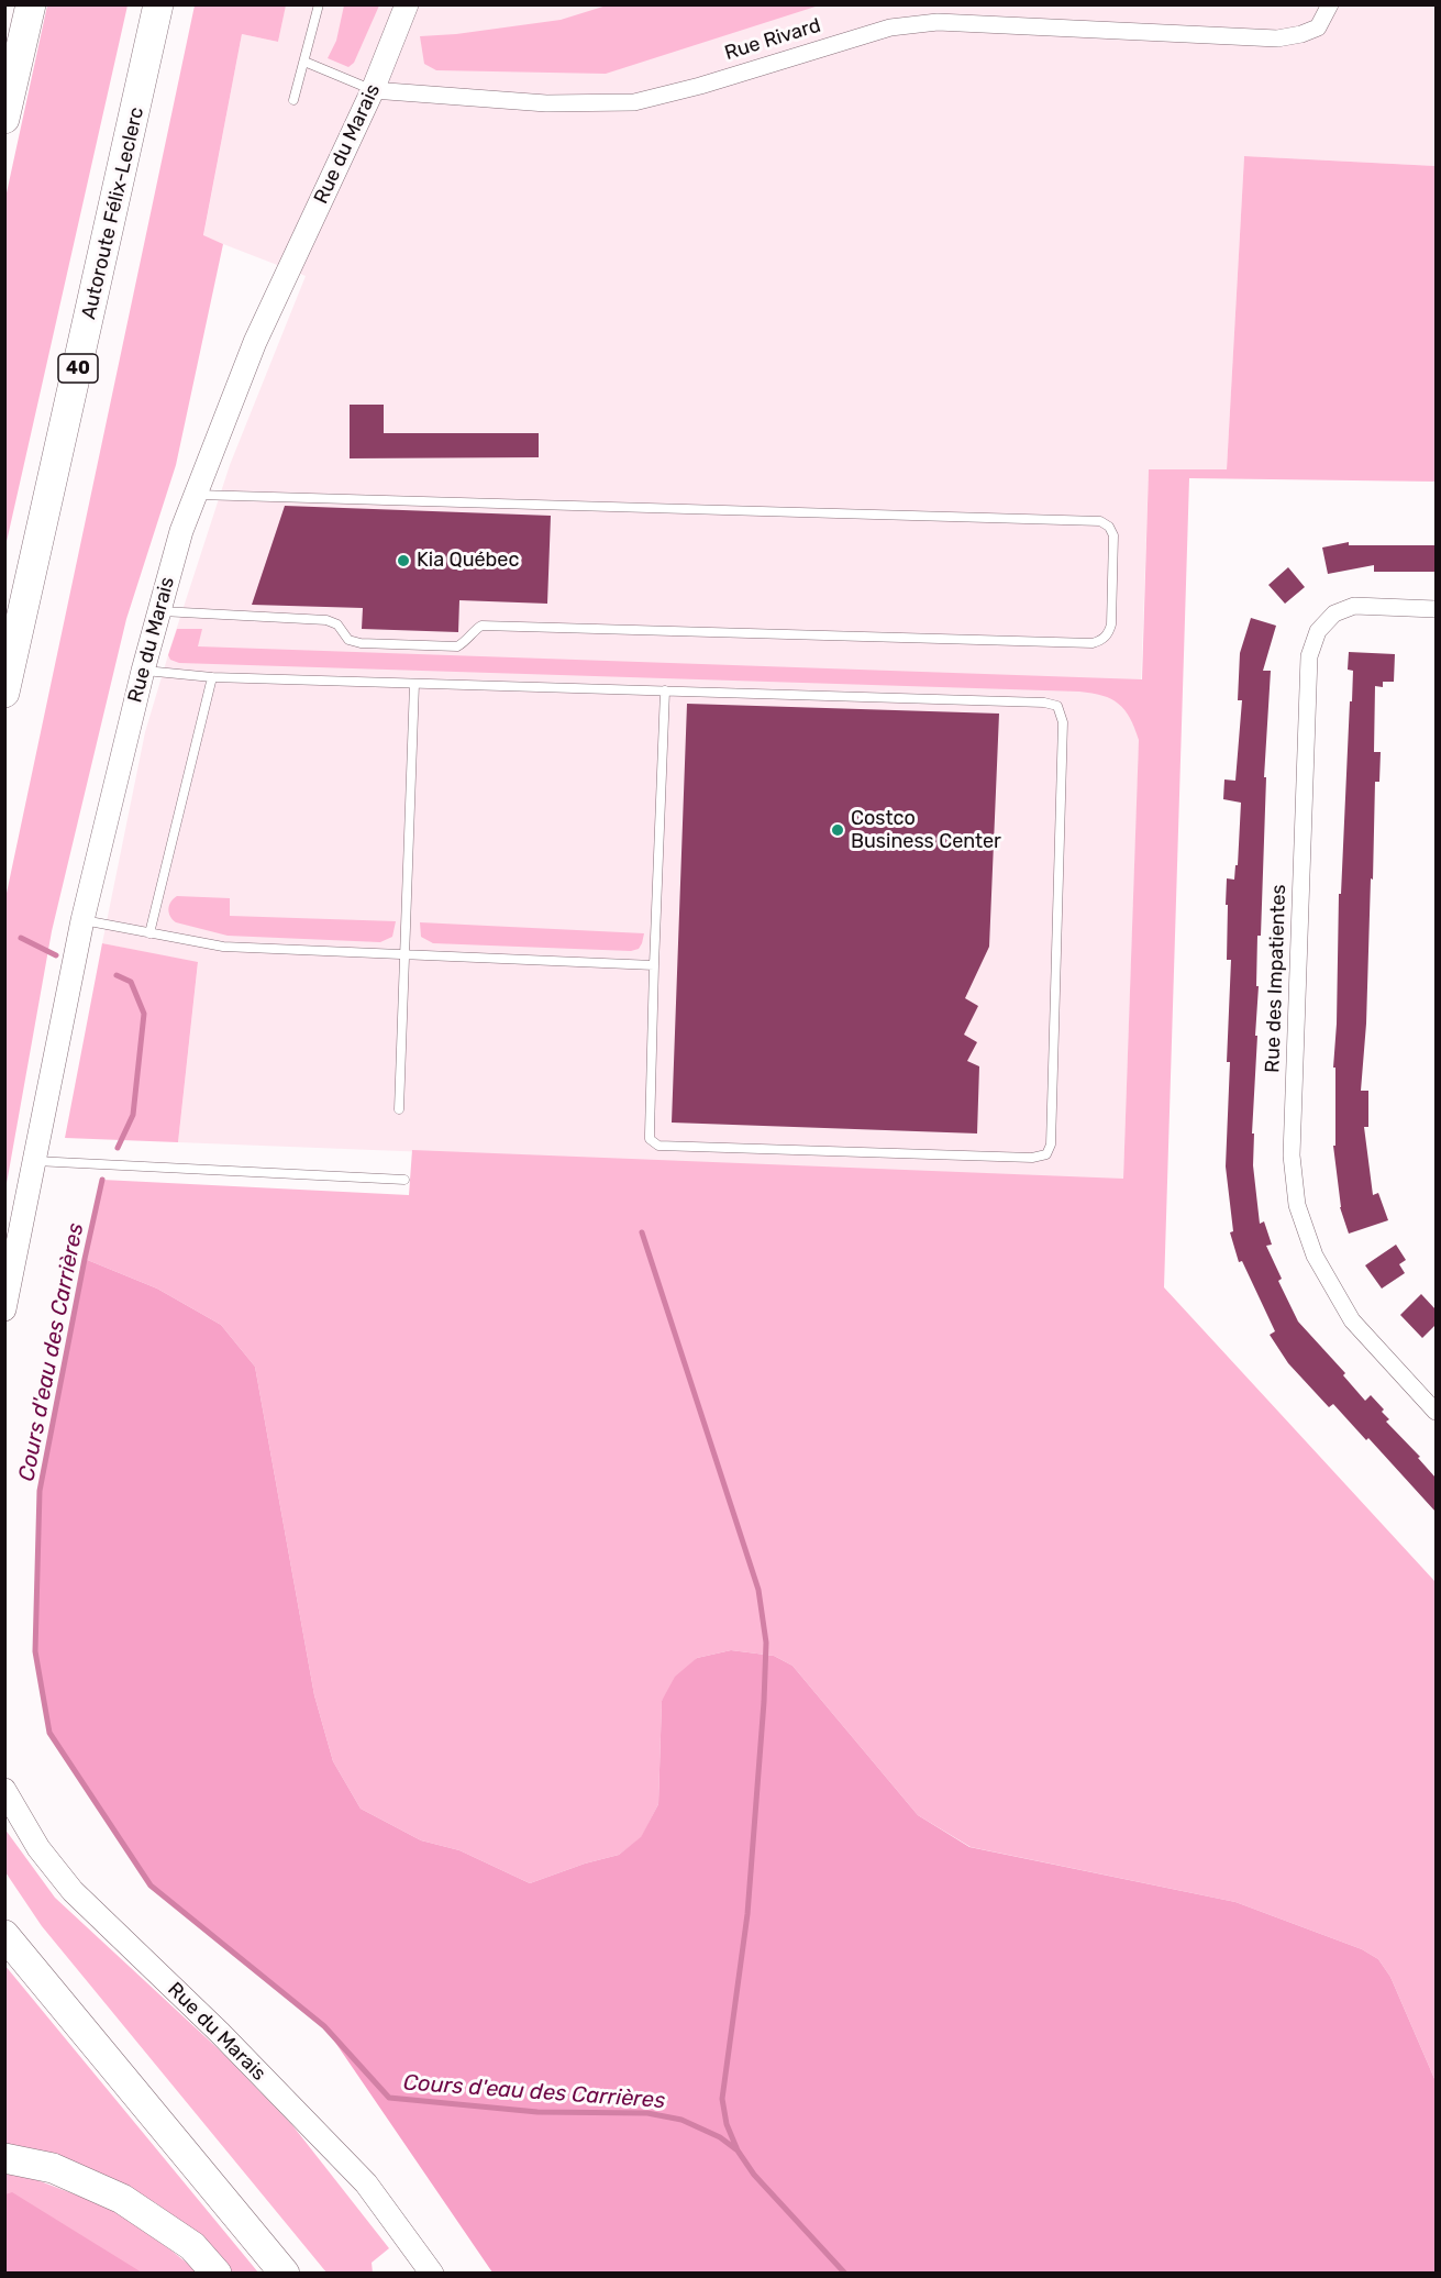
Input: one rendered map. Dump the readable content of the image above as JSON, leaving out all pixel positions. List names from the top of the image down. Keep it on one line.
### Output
{"streets":{"highway":["Autoroute Félix-Leclerc","40"],"street":["Rue Rivard","Rue du Marais","Rue des Impatientes"]},"crossings":[["Rue Rivard","Rue du Marais"]],"water":["Cours d'eau des Carrières"],"places":["Kia Québec","Costco Business Center"]}
